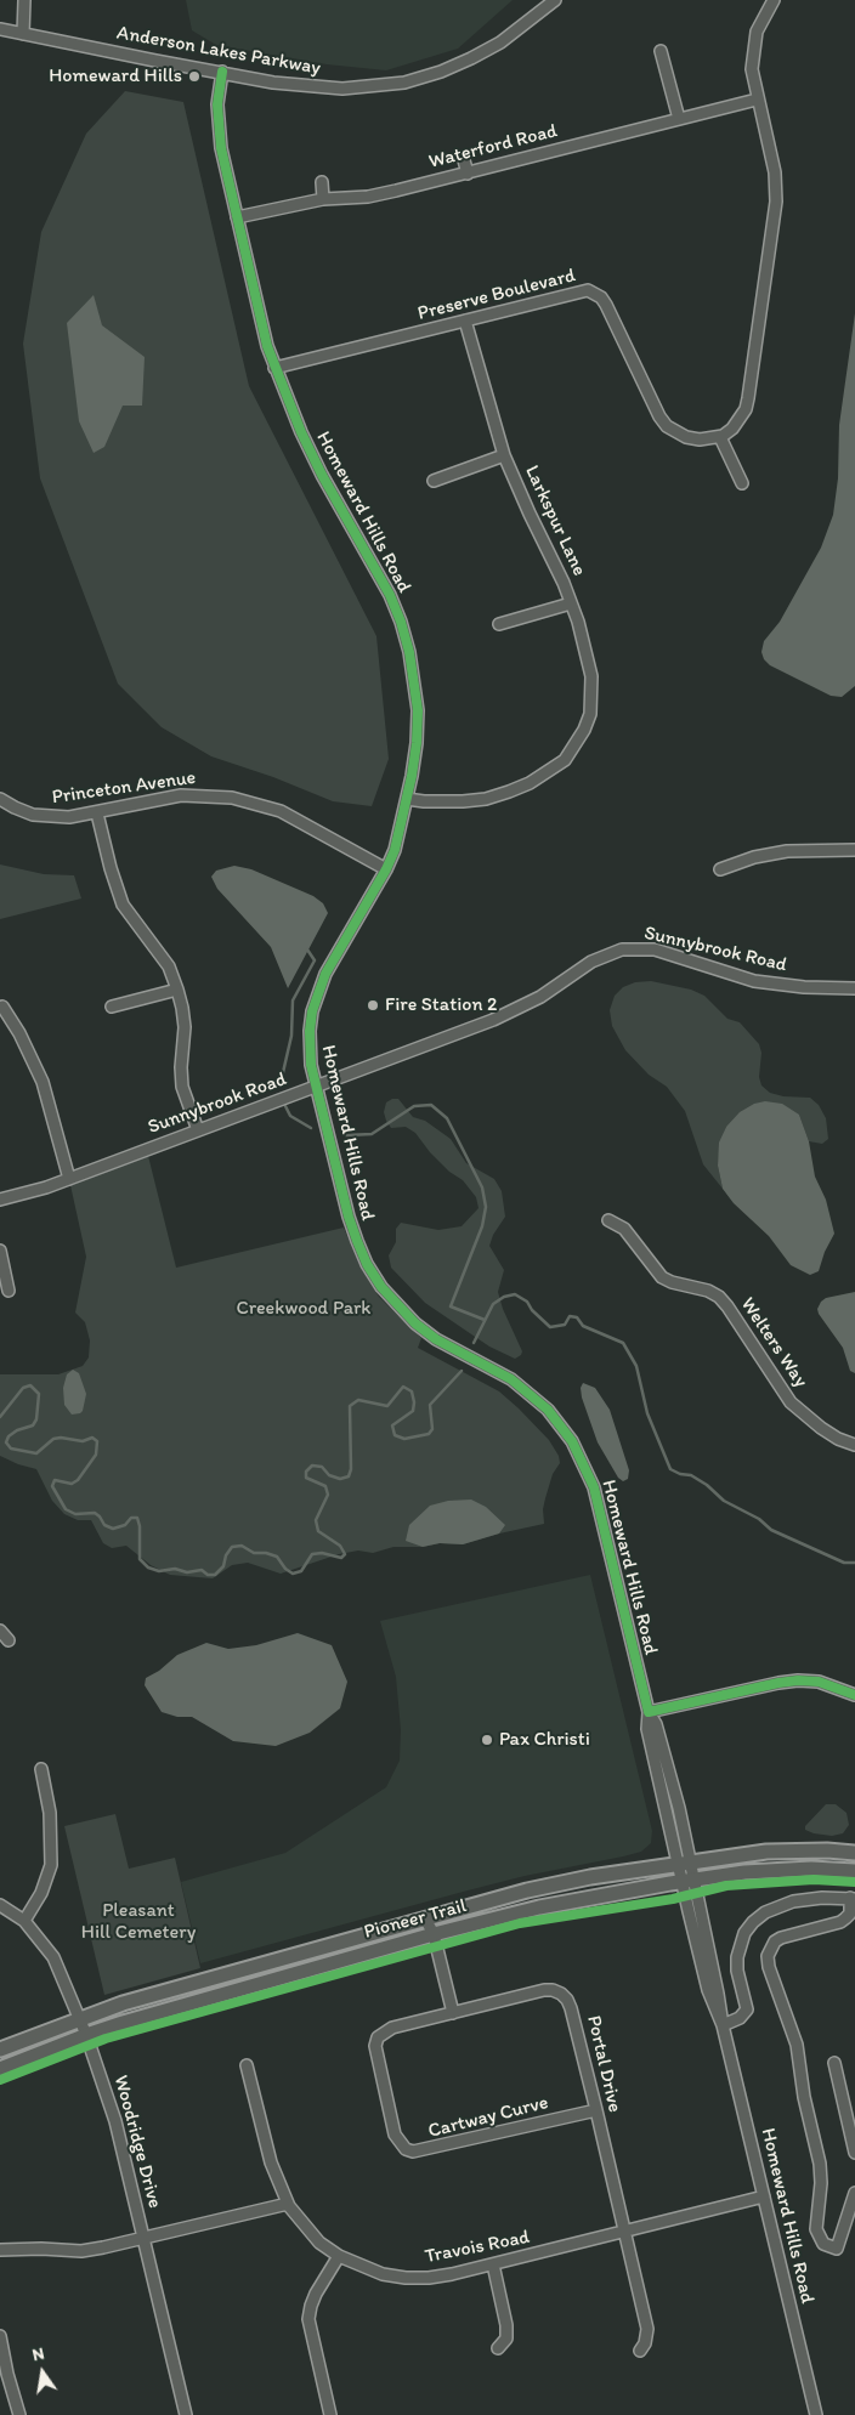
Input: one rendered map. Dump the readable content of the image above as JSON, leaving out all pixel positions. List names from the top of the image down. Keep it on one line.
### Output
{"streets":{"main road":["Pioneer Trail"],"street":["Anderson Lakes Parkway","Waterford Road","Preserve Boulevard","Homeward Hills Road","Larkspur Lane","Princeton Avenue","Sunnybrook Road","Welters Way","Portal Drive","Cartway Curve","Woodridge Drive","Travois Road"]},"crossings":[["Anderson Lakes Parkway","Homeward Hills Road"],["Waterford Road","Homeward Hills Road"],["Preserve Boulevard","Homeward Hills Road"],["Preserve Boulevard","Larkspur Lane"],["Homeward Hills Road","Larkspur Lane"],["Homeward Hills Road","Princeton Avenue"],["Homeward Hills Road","Sunnybrook Road"],["Homeward Hills Road","Pioneer Trail"],["Homeward Hills Road","Travois Road"],["Pioneer Trail","Woodridge Drive"],["Portal Drive","Cartway Curve"],["Portal Drive","Travois Road"]],"parks":["Creekwood Park","Pleasant Hill Cemetery"],"places":["Homeward Hills","Fire Station 2","Pax Christi"],"north":"top"}
